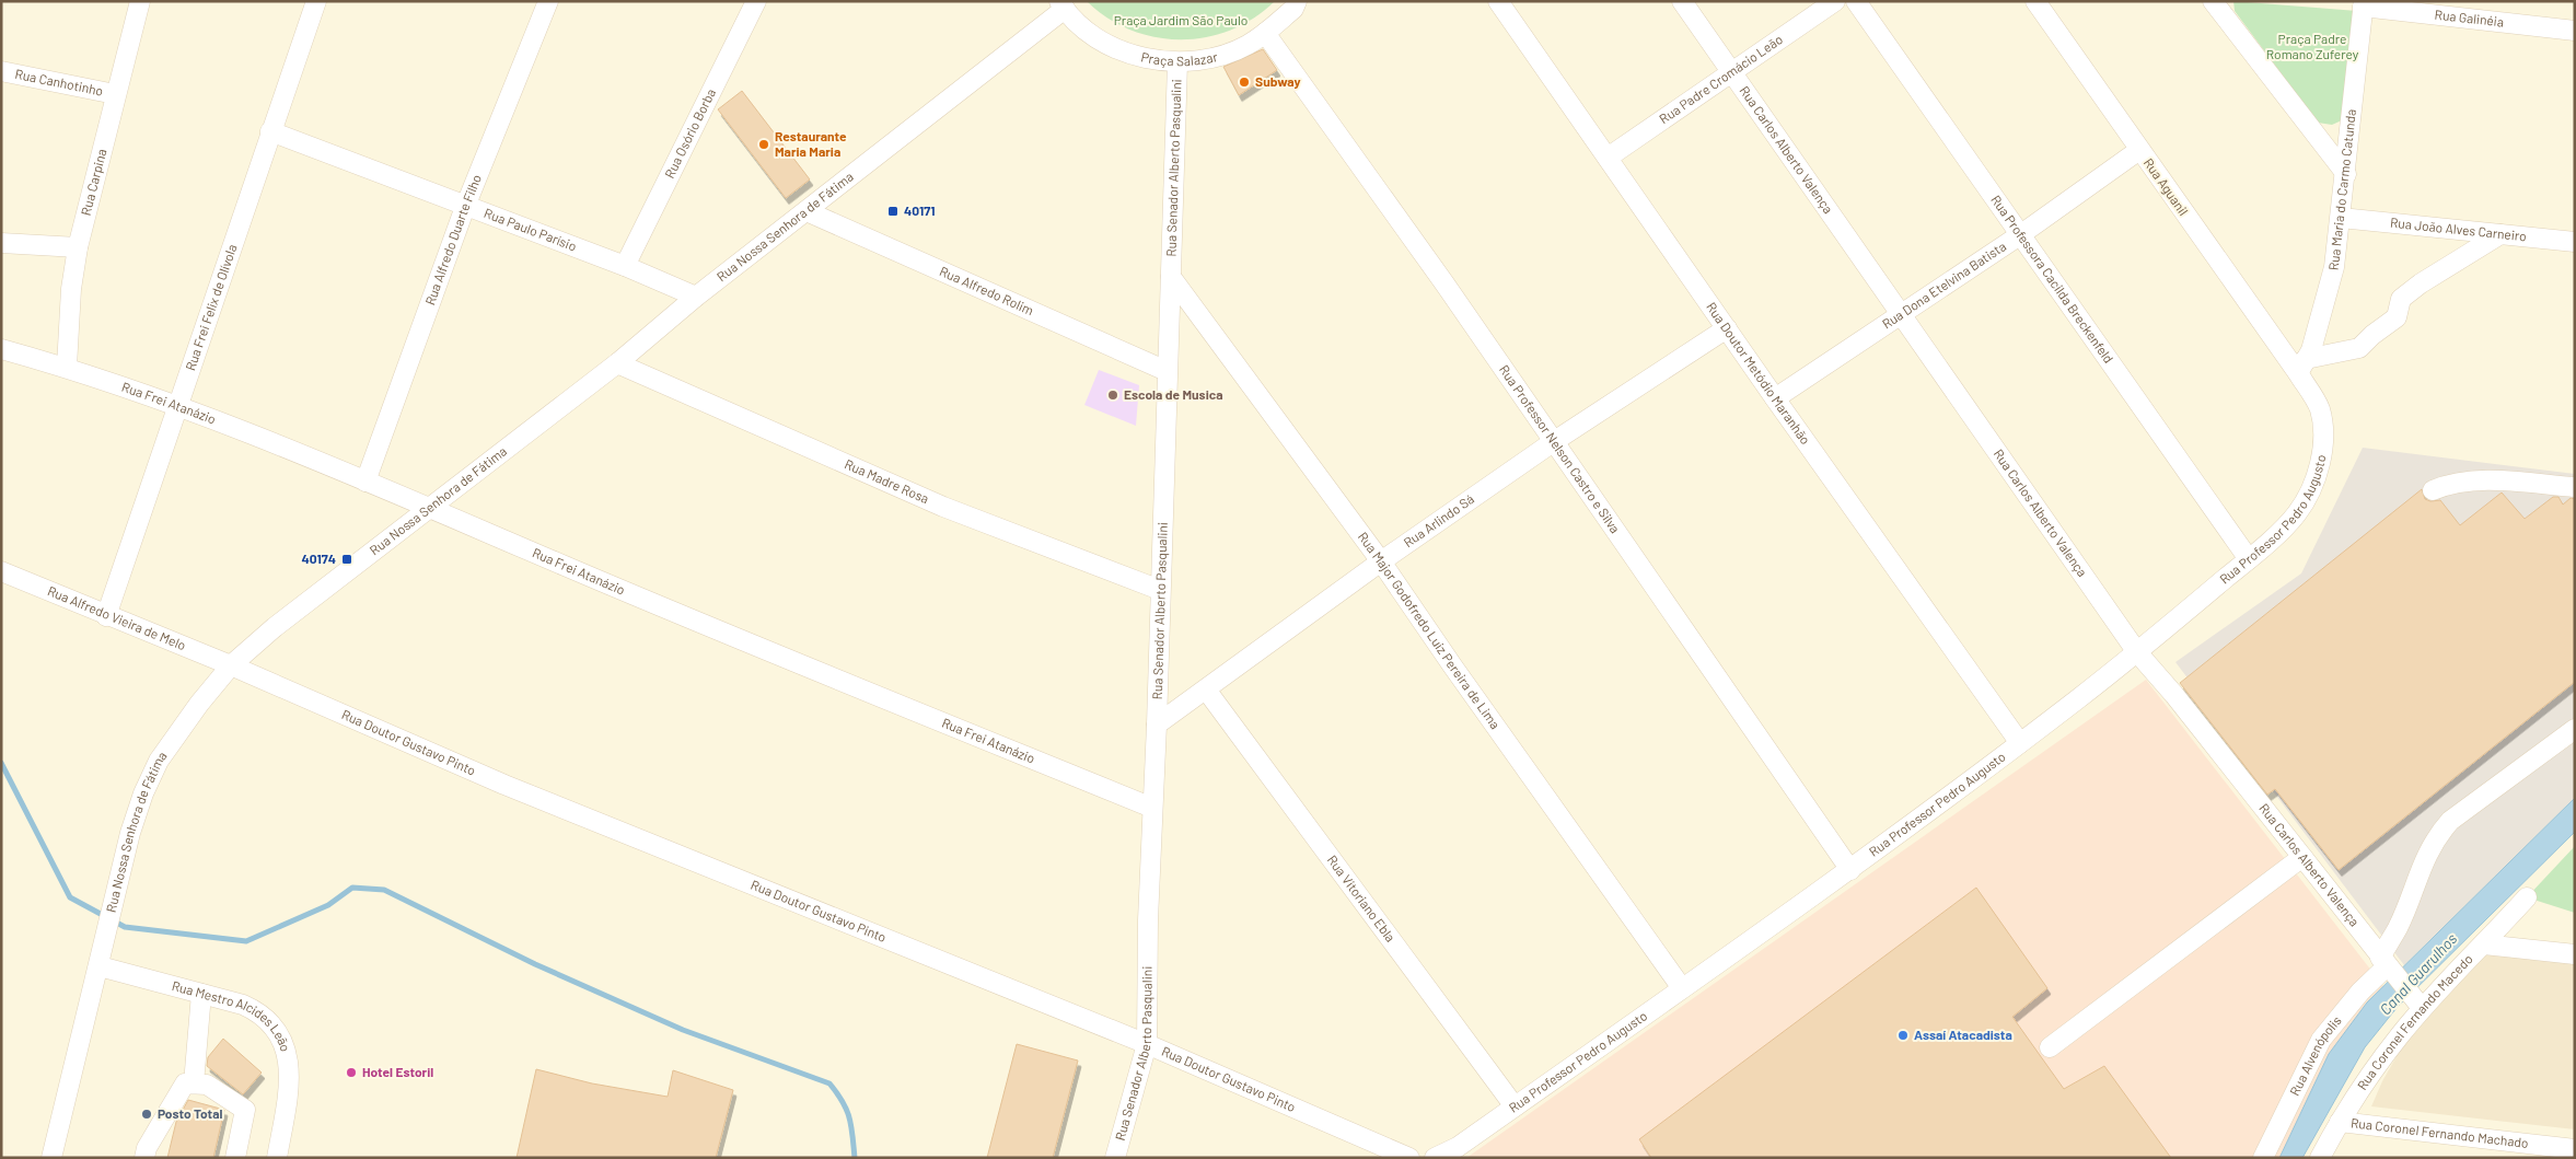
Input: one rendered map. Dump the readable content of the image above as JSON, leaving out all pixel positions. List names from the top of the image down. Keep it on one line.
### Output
{"streets":{"street":["Rua Galinéia","Praça Salazar","Rua Padre Cromácio Leão","Rua Canhotinho","Rua Osório Borba","Rua Carlos Alberto Valença","Rua Senador Alberto Pasqualini","Rua Carpina","Rua Aguanil","Rua Maria do Carmo Catunda","Rua Nossa Senhora de Fátima","Rua Paulo Parísio","Rua João Alves Carneiro","Rua Alfredo Duarte Filho","Rua Professora Cacilda Breckenfeld","Rua Dona Etelvina Batista","Rua Alfredo Rolim","Rua Frei Felix de Olívola","Rua Doutor Metódio Maranhão","Rua Frei Atanázio","Rua Professor Nelson Castro e Silva","Rua Madre Rosa","Rua Professor Pedro Augusto","Rua Arlindo Sá","Rua Alfredo Vieira de Melo","Rua Major Godofredo Luiz Pereira de Lima","Rua Doutor Gustavo Pinto","Rua Vitoriano Ebla","Rua Mestro Alcides Leão","Rua Coronel Fernando Macedo","Rua Alvenópolis","Rua Coronel Fernando Machado"]},"crossings":[["Rua Galinéia","Rua Maria do Carmo Catunda"],["Praça Salazar","Rua Senador Alberto Pasqualini"],["Praça Salazar","Rua Nossa Senhora de Fátima"],["Praça Salazar","Rua Professor Nelson Castro e Silva"],["Rua Padre Cromácio Leão","Rua Carlos Alberto Valença"],["Rua Padre Cromácio Leão","Rua Doutor Metódio Maranhão"],["Rua Canhotinho","Rua Carpina"],["Rua Osório Borba","Rua Paulo Parísio"],["Rua Carlos Alberto Valença","Rua Dona Etelvina Batista"],["Rua Carlos Alberto Valença","Rua Professor Pedro Augusto"],["Rua Carlos Alberto Valença","Rua Coronel Fernando Macedo"],["Rua Carlos Alberto Valença","Rua Alvenópolis"],["Rua Senador Alberto Pasqualini","Rua Alfredo Rolim"],["Rua Senador Alberto Pasqualini","Rua Frei Atanázio"],["Rua Senador Alberto Pasqualini","Rua Madre Rosa"],["Rua Senador Alberto Pasqualini","Rua Arlindo Sá"],["Rua Senador Alberto Pasqualini","Rua Major Godofredo Luiz Pereira de Lima"],["Rua Senador Alberto Pasqualini","Rua Doutor Gustavo Pinto"],["Rua Carpina","Rua Frei Atanázio"],["Rua Aguanil","Rua Maria do Carmo Catunda"],["Rua Aguanil","Rua Dona Etelvina Batista"],["Rua Aguanil","Rua Professor Pedro Augusto"],["Rua Maria do Carmo Catunda","Rua João Alves Carneiro"],["Rua Maria do Carmo Catunda","Rua Professor Pedro Augusto"],["Rua Nossa Senhora de Fátima","Rua Paulo Parísio"],["Rua Nossa Senhora de Fátima","Rua Alfredo Rolim"],["Rua Nossa Senhora de Fátima","Rua Frei Atanázio"],["Rua Nossa Senhora de Fátima","Rua Madre Rosa"],["Rua Nossa Senhora de Fátima","Rua Alfredo Vieira de Melo"],["Rua Nossa Senhora de Fátima","Rua Doutor Gustavo Pinto"],["Rua Nossa Senhora de Fátima","Rua Mestro Alcides Leão"],["Rua Paulo Parísio","Rua Alfredo Duarte Filho"],["Rua Paulo Parísio","Rua Frei Felix de Olívola"],["Rua Alfredo Duarte Filho","Rua Frei Atanázio"],["Rua Professora Cacilda Breckenfeld","Rua Dona Etelvina Batista"],["Rua Professora Cacilda Breckenfeld","Rua Professor Pedro Augusto"],["Rua Dona Etelvina Batista","Rua Doutor Metódio Maranhão"],["Rua Frei Felix de Olívola","Rua Frei Atanázio"],["Rua Frei Felix de Olívola","Rua Alfredo Vieira de Melo"],["Rua Doutor Metódio Maranhão","Rua Professor Pedro Augusto"],["Rua Doutor Metódio Maranhão","Rua Arlindo Sá"],["Rua Professor Nelson Castro e Silva","Rua Professor Pedro Augusto"],["Rua Professor Nelson Castro e Silva","Rua Arlindo Sá"],["Rua Professor Pedro Augusto","Rua Major Godofredo Luiz Pereira de Lima"],["Rua Professor Pedro Augusto","Rua Vitoriano Ebla"],["Rua Arlindo Sá","Rua Major Godofredo Luiz Pereira de Lima"],["Rua Arlindo Sá","Rua Vitoriano Ebla"],["Rua Alfredo Vieira de Melo","Rua Doutor Gustavo Pinto"],["Rua Coronel Fernando Macedo","Rua Coronel Fernando Machado"]],"water":["Canal Guarulhos"],"parks":["Praça Jardim São Paulo","Praça Padre Romano Zuferey"],"places":{"other":["Subway","Restaurante Maria Maria","Escola de Musica","Assaí Atacadista","Hotel Estoril","Posto Total"],"transit":["40171","40174"]}}
